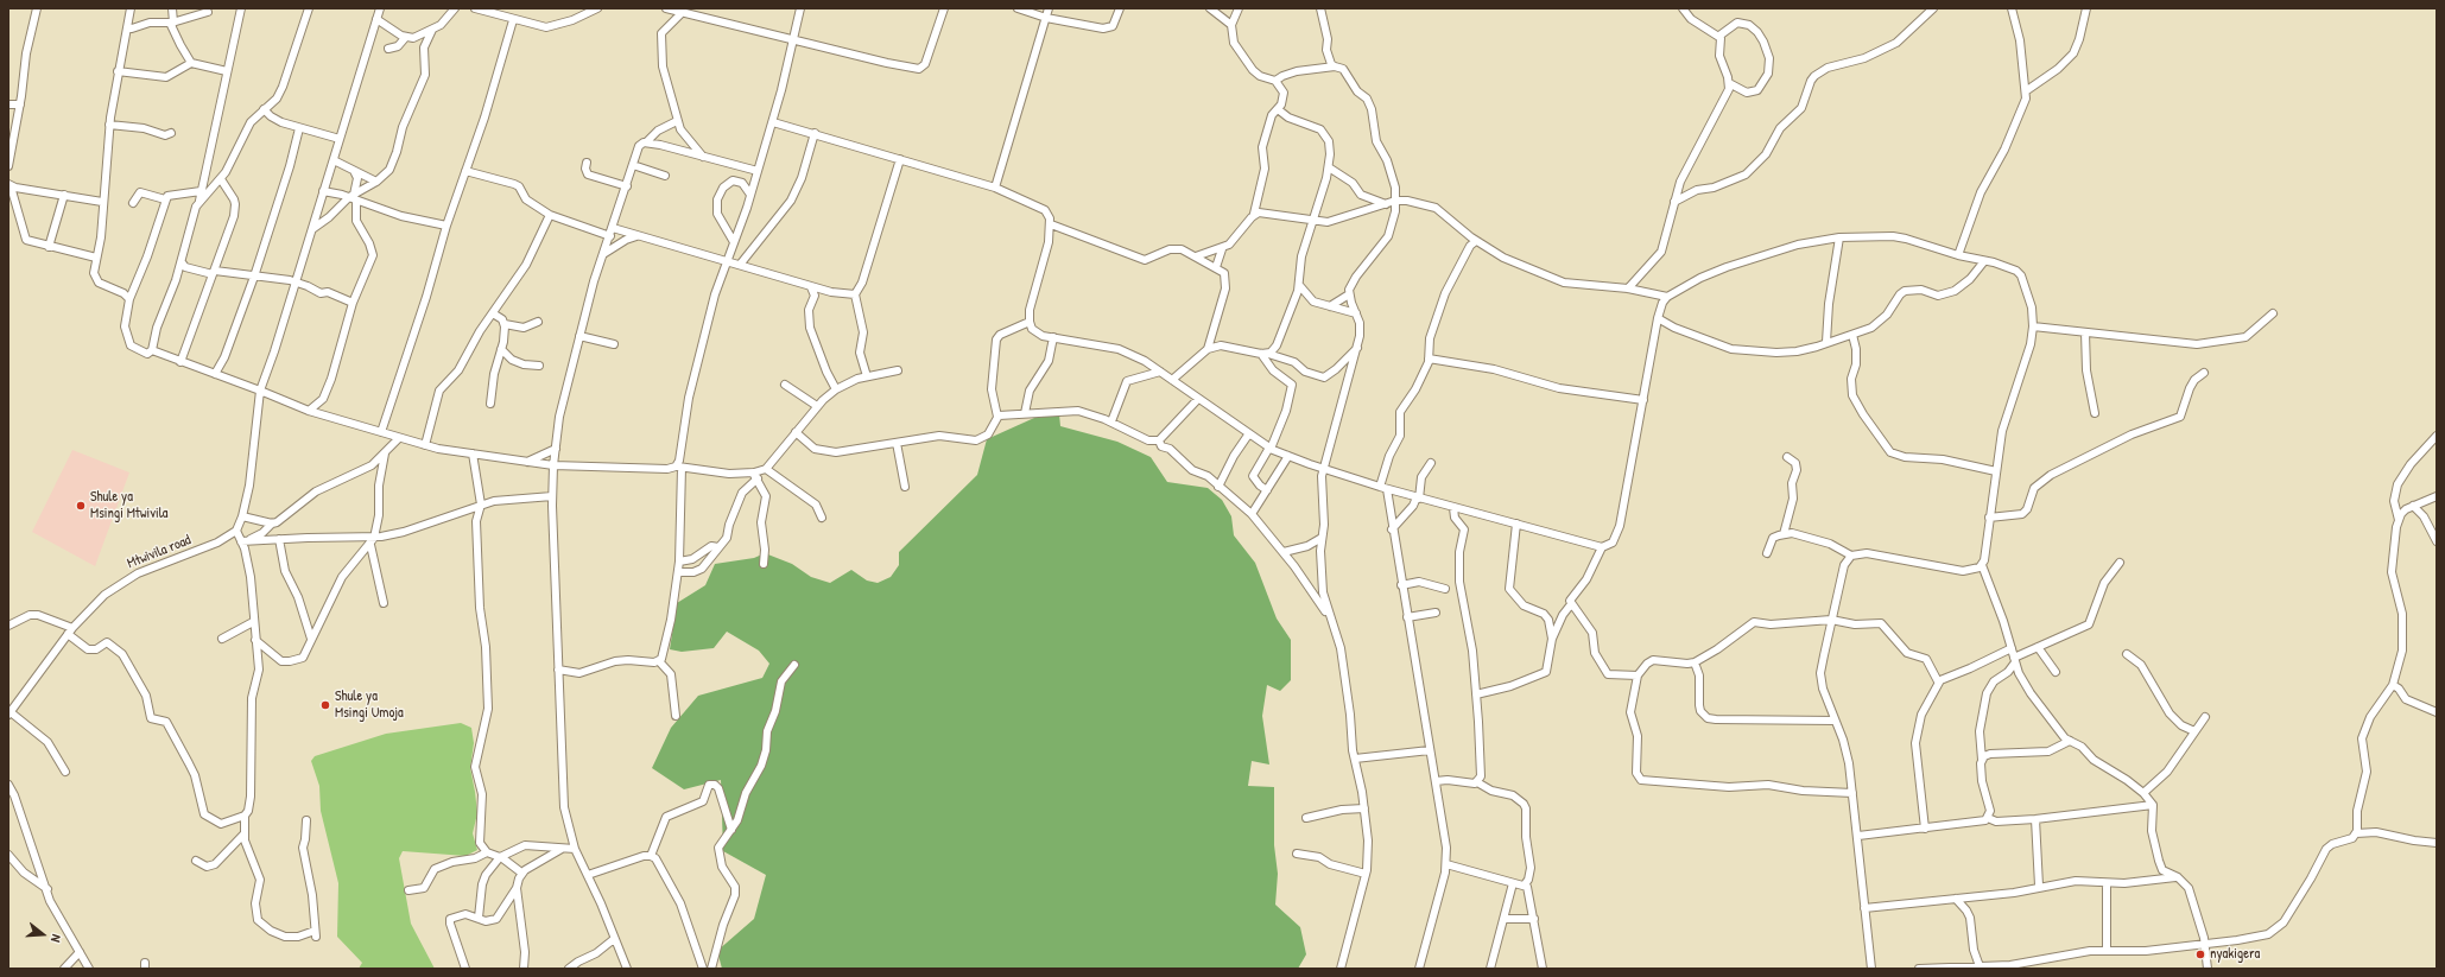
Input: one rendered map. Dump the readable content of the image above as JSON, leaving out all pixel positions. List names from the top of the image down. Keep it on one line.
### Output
{"streets":{"street":["Mtwivila road"]},"places":["Shule ya Msingi Mtwivila","Shule ya Msingi Umoja","nyakigera"],"north":"right"}
